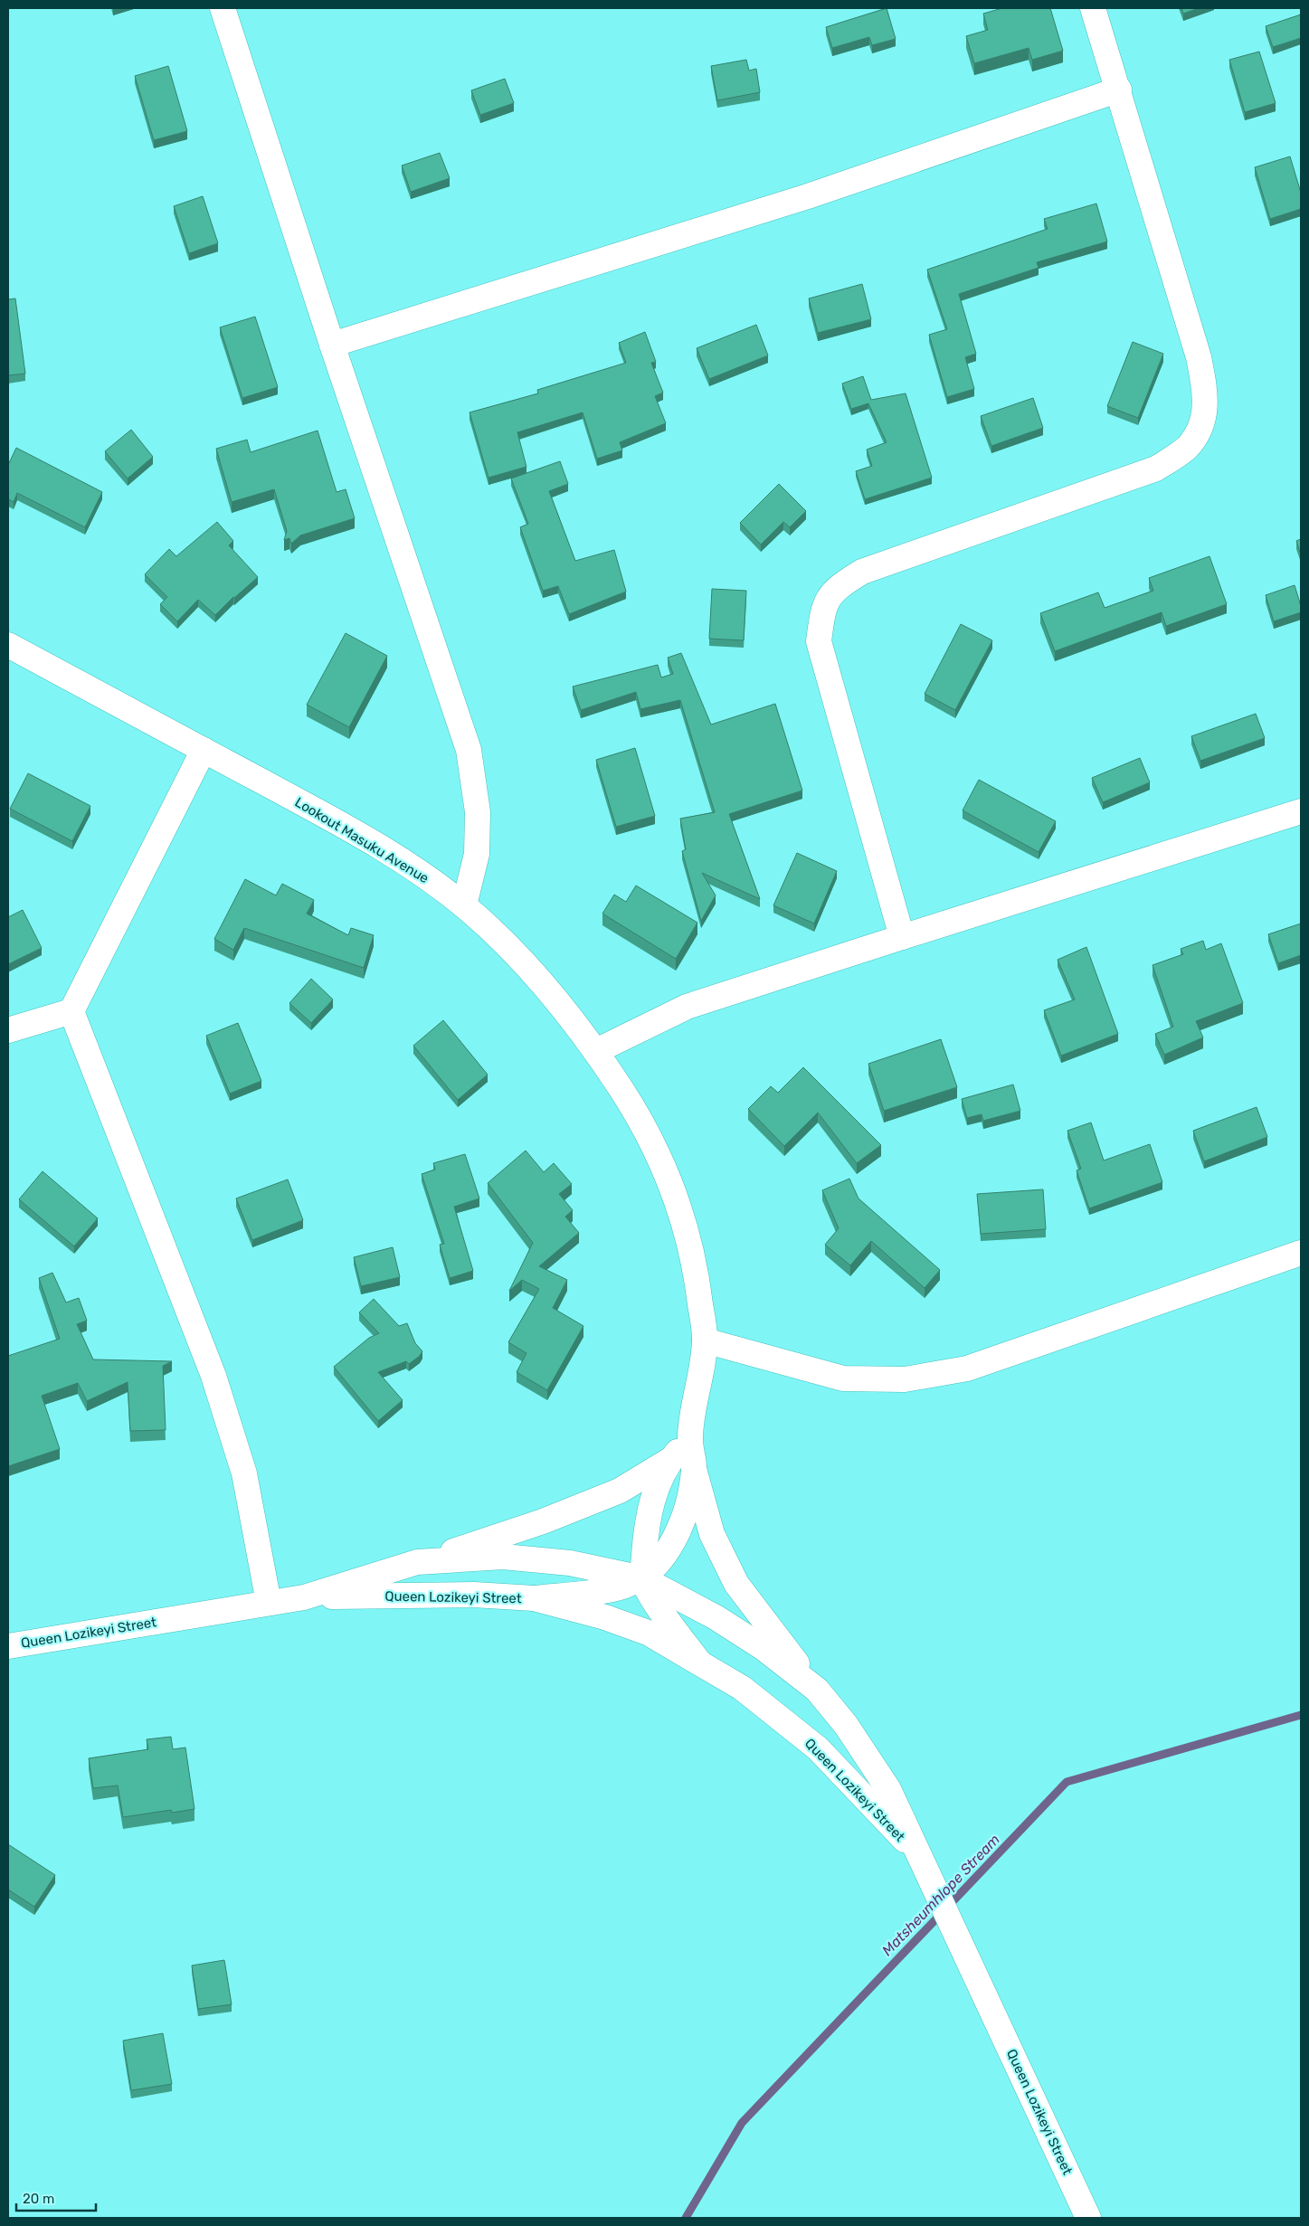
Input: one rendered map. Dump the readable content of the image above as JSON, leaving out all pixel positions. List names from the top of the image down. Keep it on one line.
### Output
{"streets":{"street":["Lookout Masuku Avenue","Queen Lozikeyi Street"]},"crossings":[["Lookout Masuku Avenue","Queen Lozikeyi Street"]],"water":["Matsheumhlope Stream"],"scale_bar":"20 m"}
